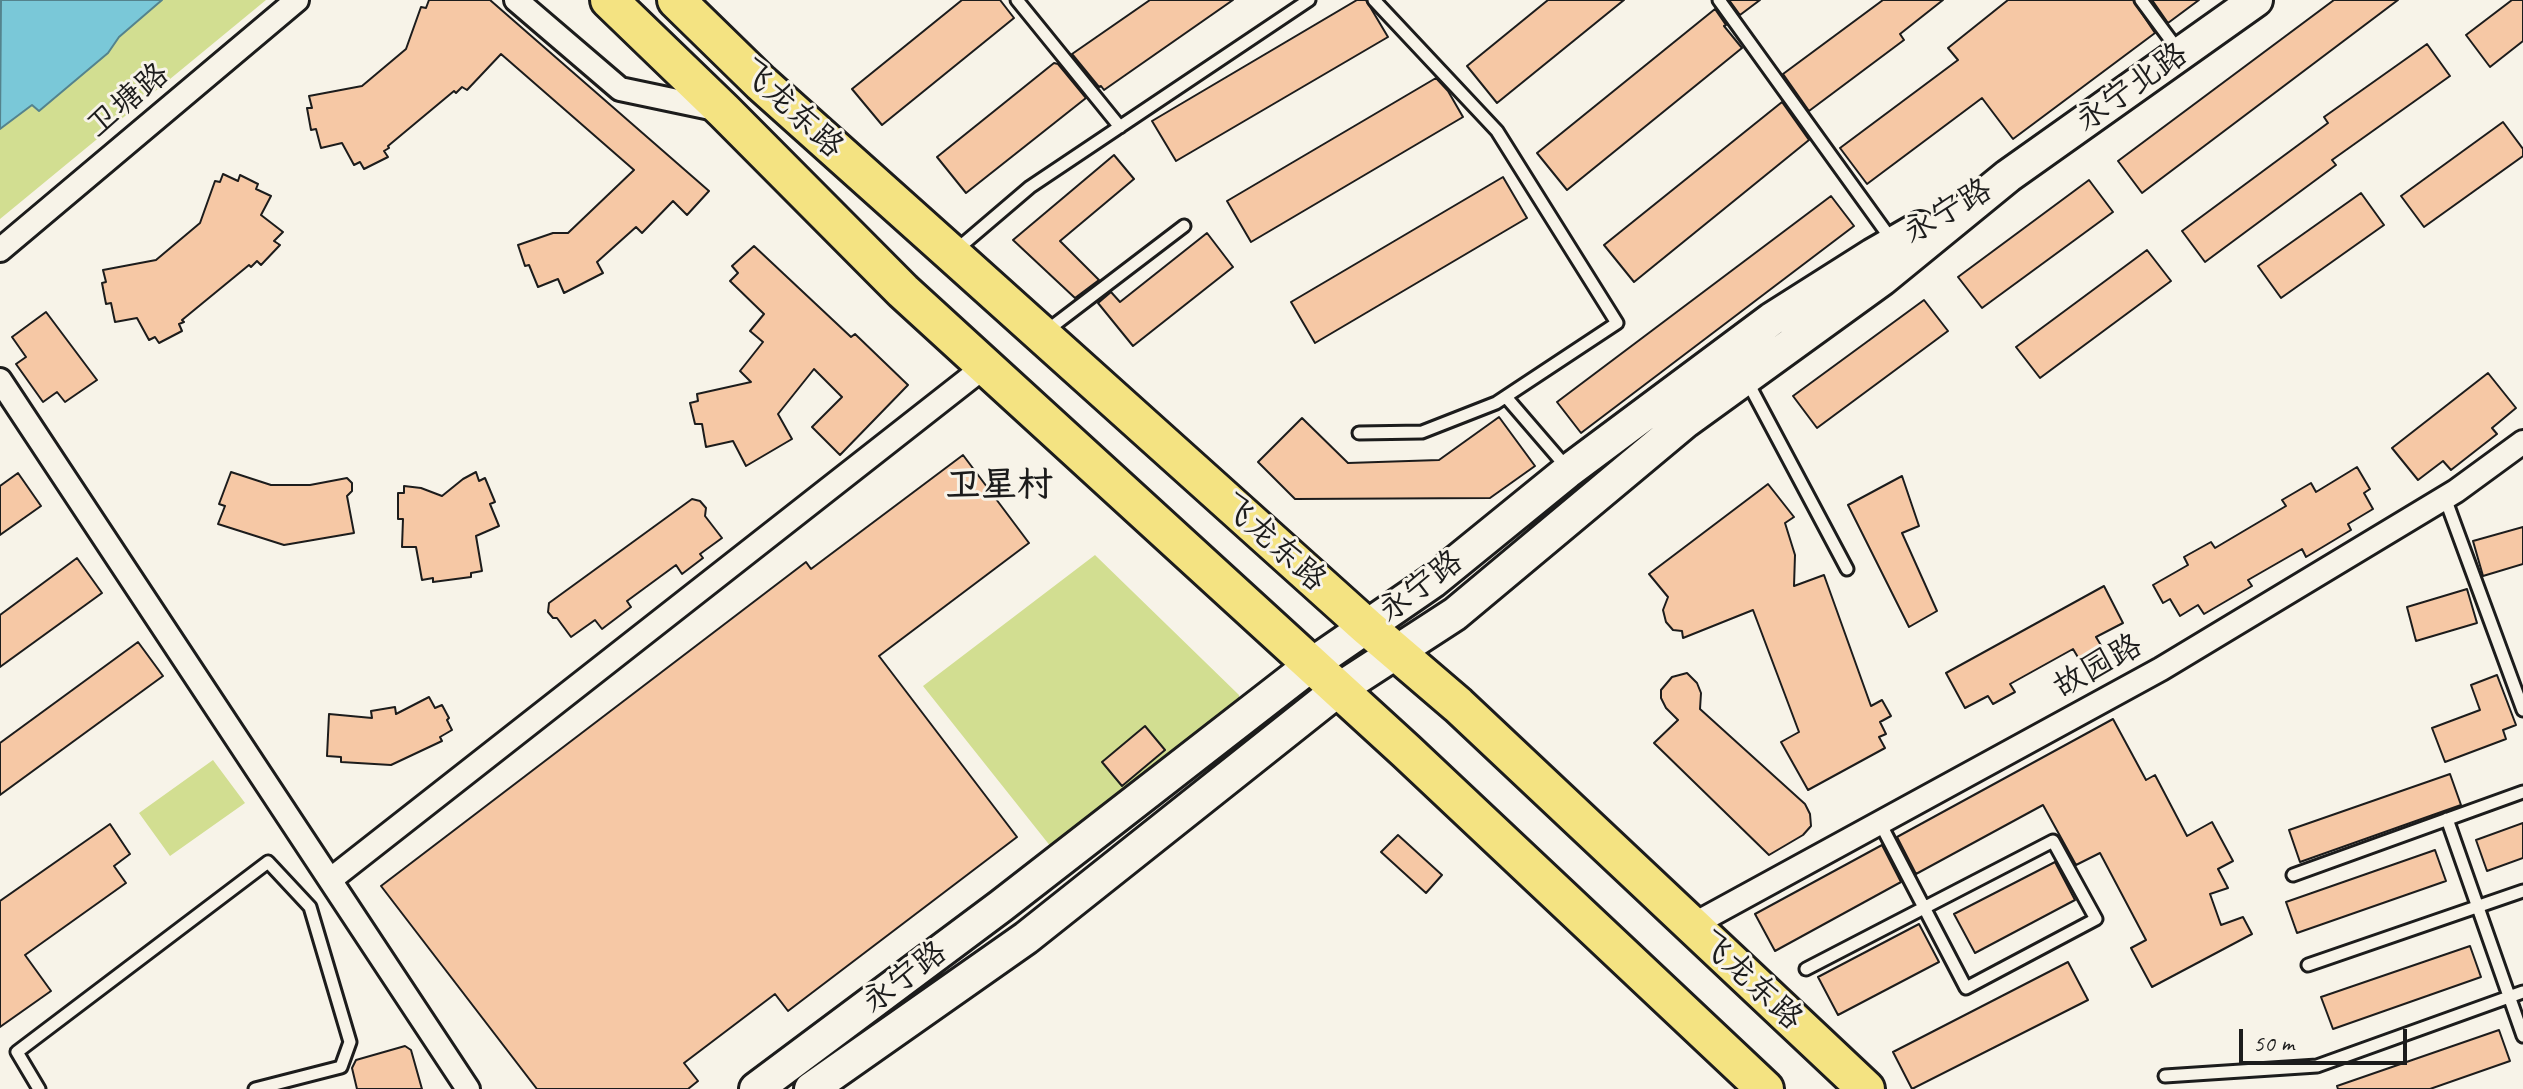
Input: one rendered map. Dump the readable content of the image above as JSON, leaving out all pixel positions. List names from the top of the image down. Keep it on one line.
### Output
{"streets":{"main road":["永宁北路","飞龙东路","永宁路"],"street":["卫塘路","故园路"]},"crossings":[["永宁北路","永宁路"],["飞龙东路","永宁路"],["飞龙东路","故园路"]],"districts":["卫星村"],"scale_bar":"50 m"}
